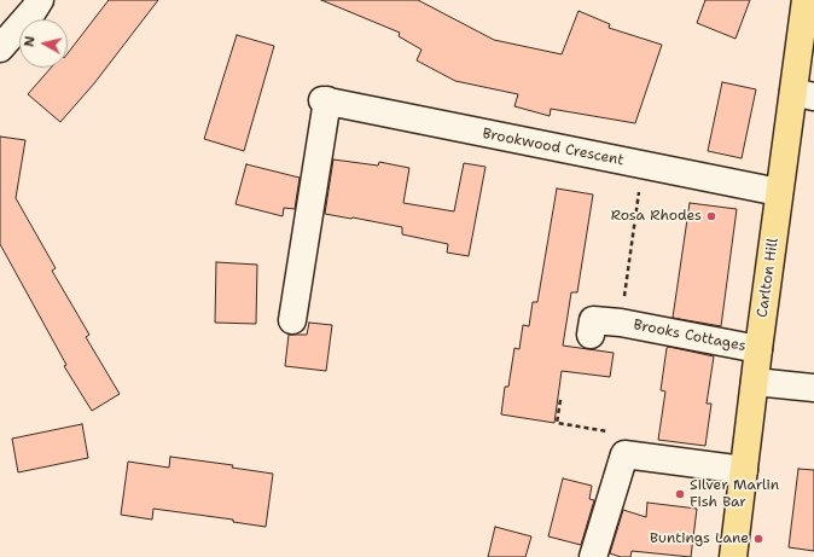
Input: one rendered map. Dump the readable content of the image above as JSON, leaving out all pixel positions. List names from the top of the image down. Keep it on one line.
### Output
{"streets":{"main road":["Carlton Hill"],"street":["Brookwood Crescent","Brooks Cottages"]},"crossings":[["Brookwood Crescent","Carlton Hill"],["Brookwood Crescent","Brooks Cottages"],["Carlton Hill","Brooks Cottages"]],"places":["Rosa Rhodes","Silver Marlin Fish Bar","Buntings Lane"],"north":"left"}
